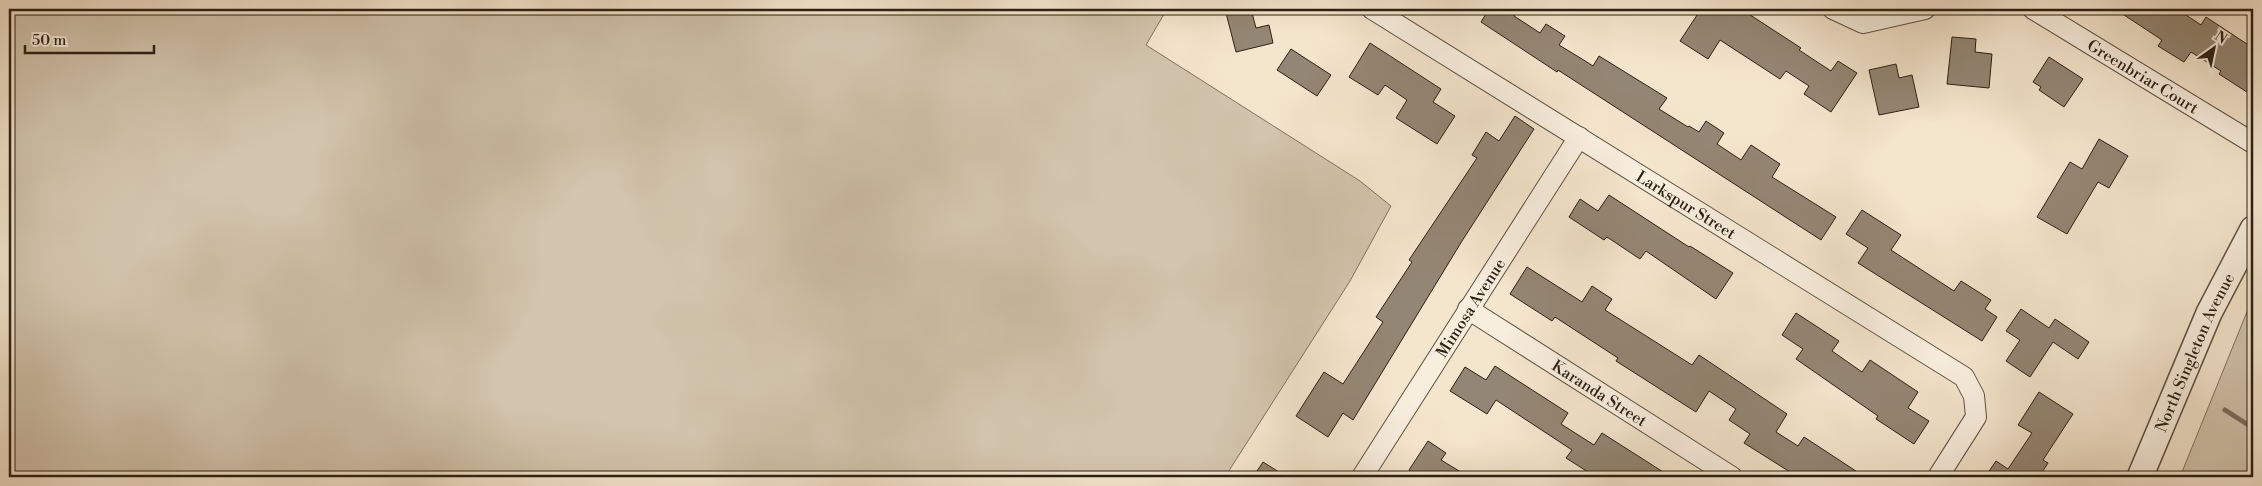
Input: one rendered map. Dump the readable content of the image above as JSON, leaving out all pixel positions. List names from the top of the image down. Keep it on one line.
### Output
{"streets":{"street":["Greenbriar Court","Larkspur Street","Mimosa Avenue","North Singleton Avenue","Karanda Street"]},"crossings":[["Larkspur Street","Mimosa Avenue"],["Mimosa Avenue","Karanda Street"]],"scale_bar":"50 m","north":"top right"}
